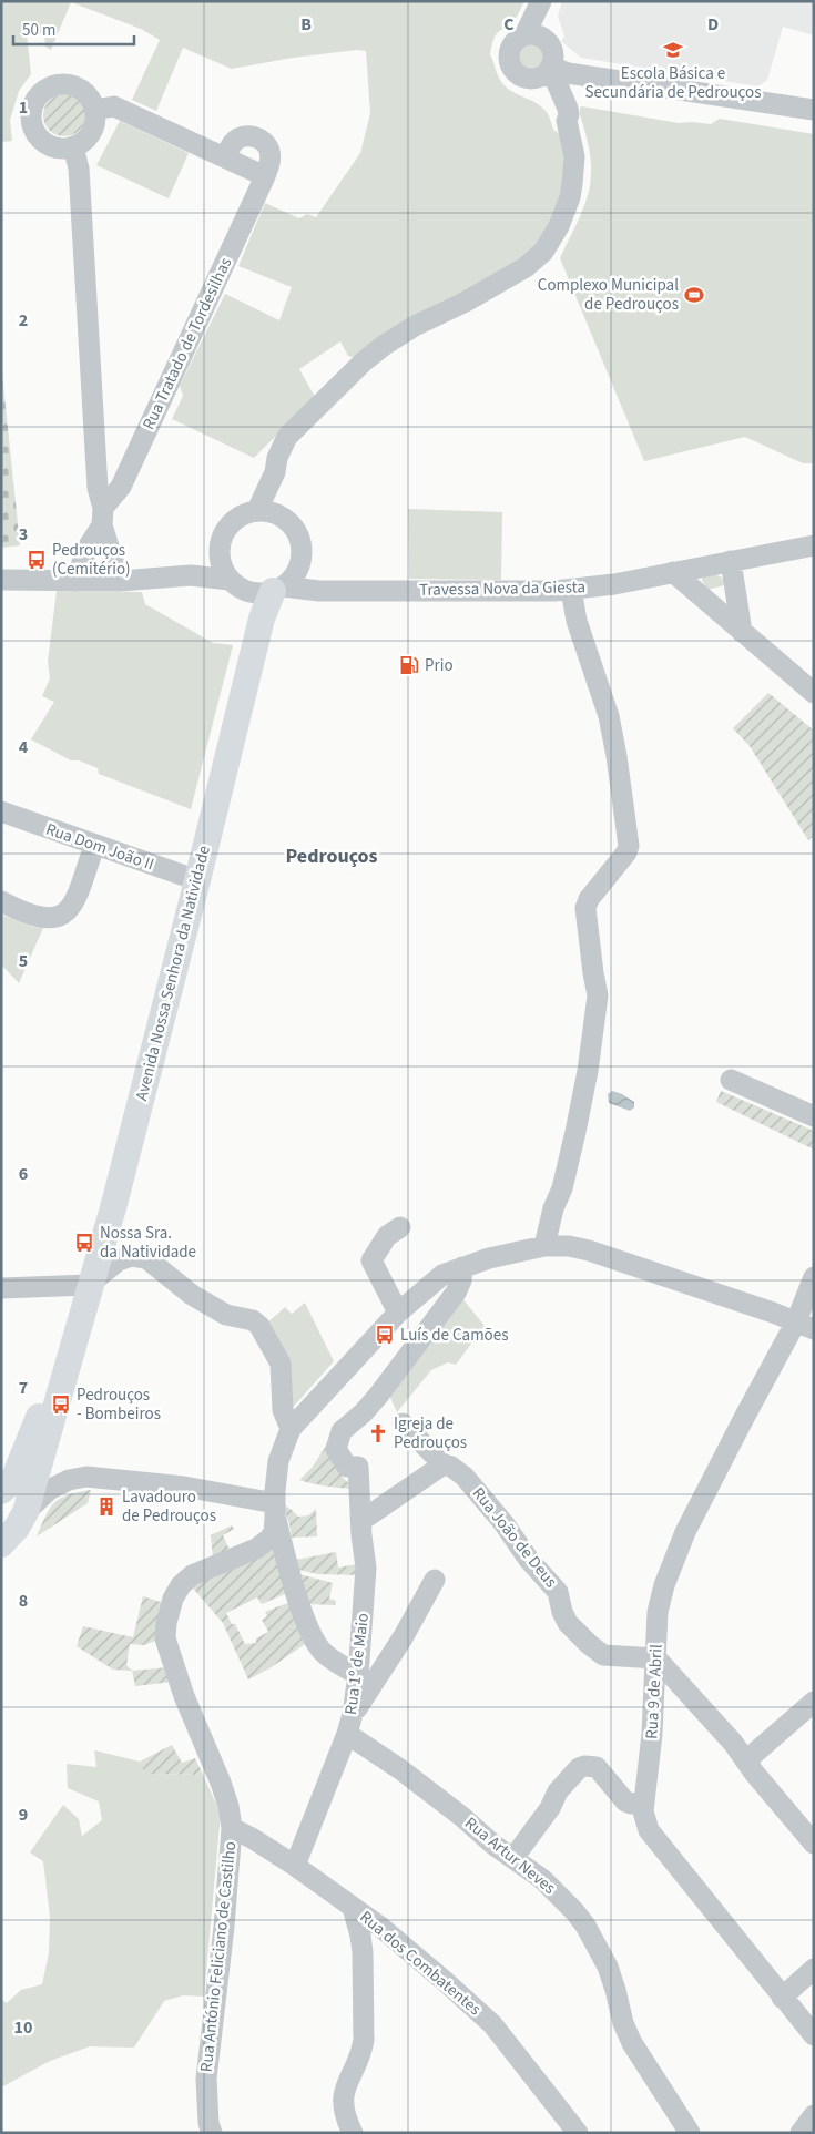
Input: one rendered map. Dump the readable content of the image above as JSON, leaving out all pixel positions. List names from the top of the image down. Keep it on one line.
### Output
{"streets":{"main road":["Avenida Nossa Senhora da Natividade"],"street":["Rua Tratado de Tordesilhas","Travessa Nova da Giesta","Rua Dom João II","Rua João de Deus","Rua 1º de Maio","Rua 9 de Abril","Rua Artur Neves","Rua António Feliciano de Castilho","Rua dos Combatentes"]},"crossings":[["Rua Tratado de Tordesilhas","Travessa Nova da Giesta"],["Travessa Nova da Giesta","Avenida Nossa Senhora da Natividade"],["Rua Dom João II","Avenida Nossa Senhora da Natividade"],["Rua João de Deus","Rua 9 de Abril"],["Rua 1º de Maio","Rua Artur Neves"],["Rua 1º de Maio","Rua António Feliciano de Castilho"],["Rua 1º de Maio","Rua dos Combatentes"],["Rua 9 de Abril","Rua António Feliciano de Castilho"],["Rua António Feliciano de Castilho","Rua dos Combatentes"]],"districts":["Pedrouços"],"places":{"school or university":["Escola Básica e Secundária de Pedrouços"],"sports":["Complexo Municipal de Pedrouços"],"bus stop":["Pedrouços (Cemitério)","Nossa Sra. da Natividade","Luís de Camões","Pedrouços - Bombeiros"],"fuel station":["Prio"],"church":["Igreja de Pedrouços"],"building":["Lavadouro de Pedrouços"]},"scale_bar":"50 m","grid":{"columns":["B","C","D"],"rows":["1","2","3","4","5","6","7","8","9","10"]}}
